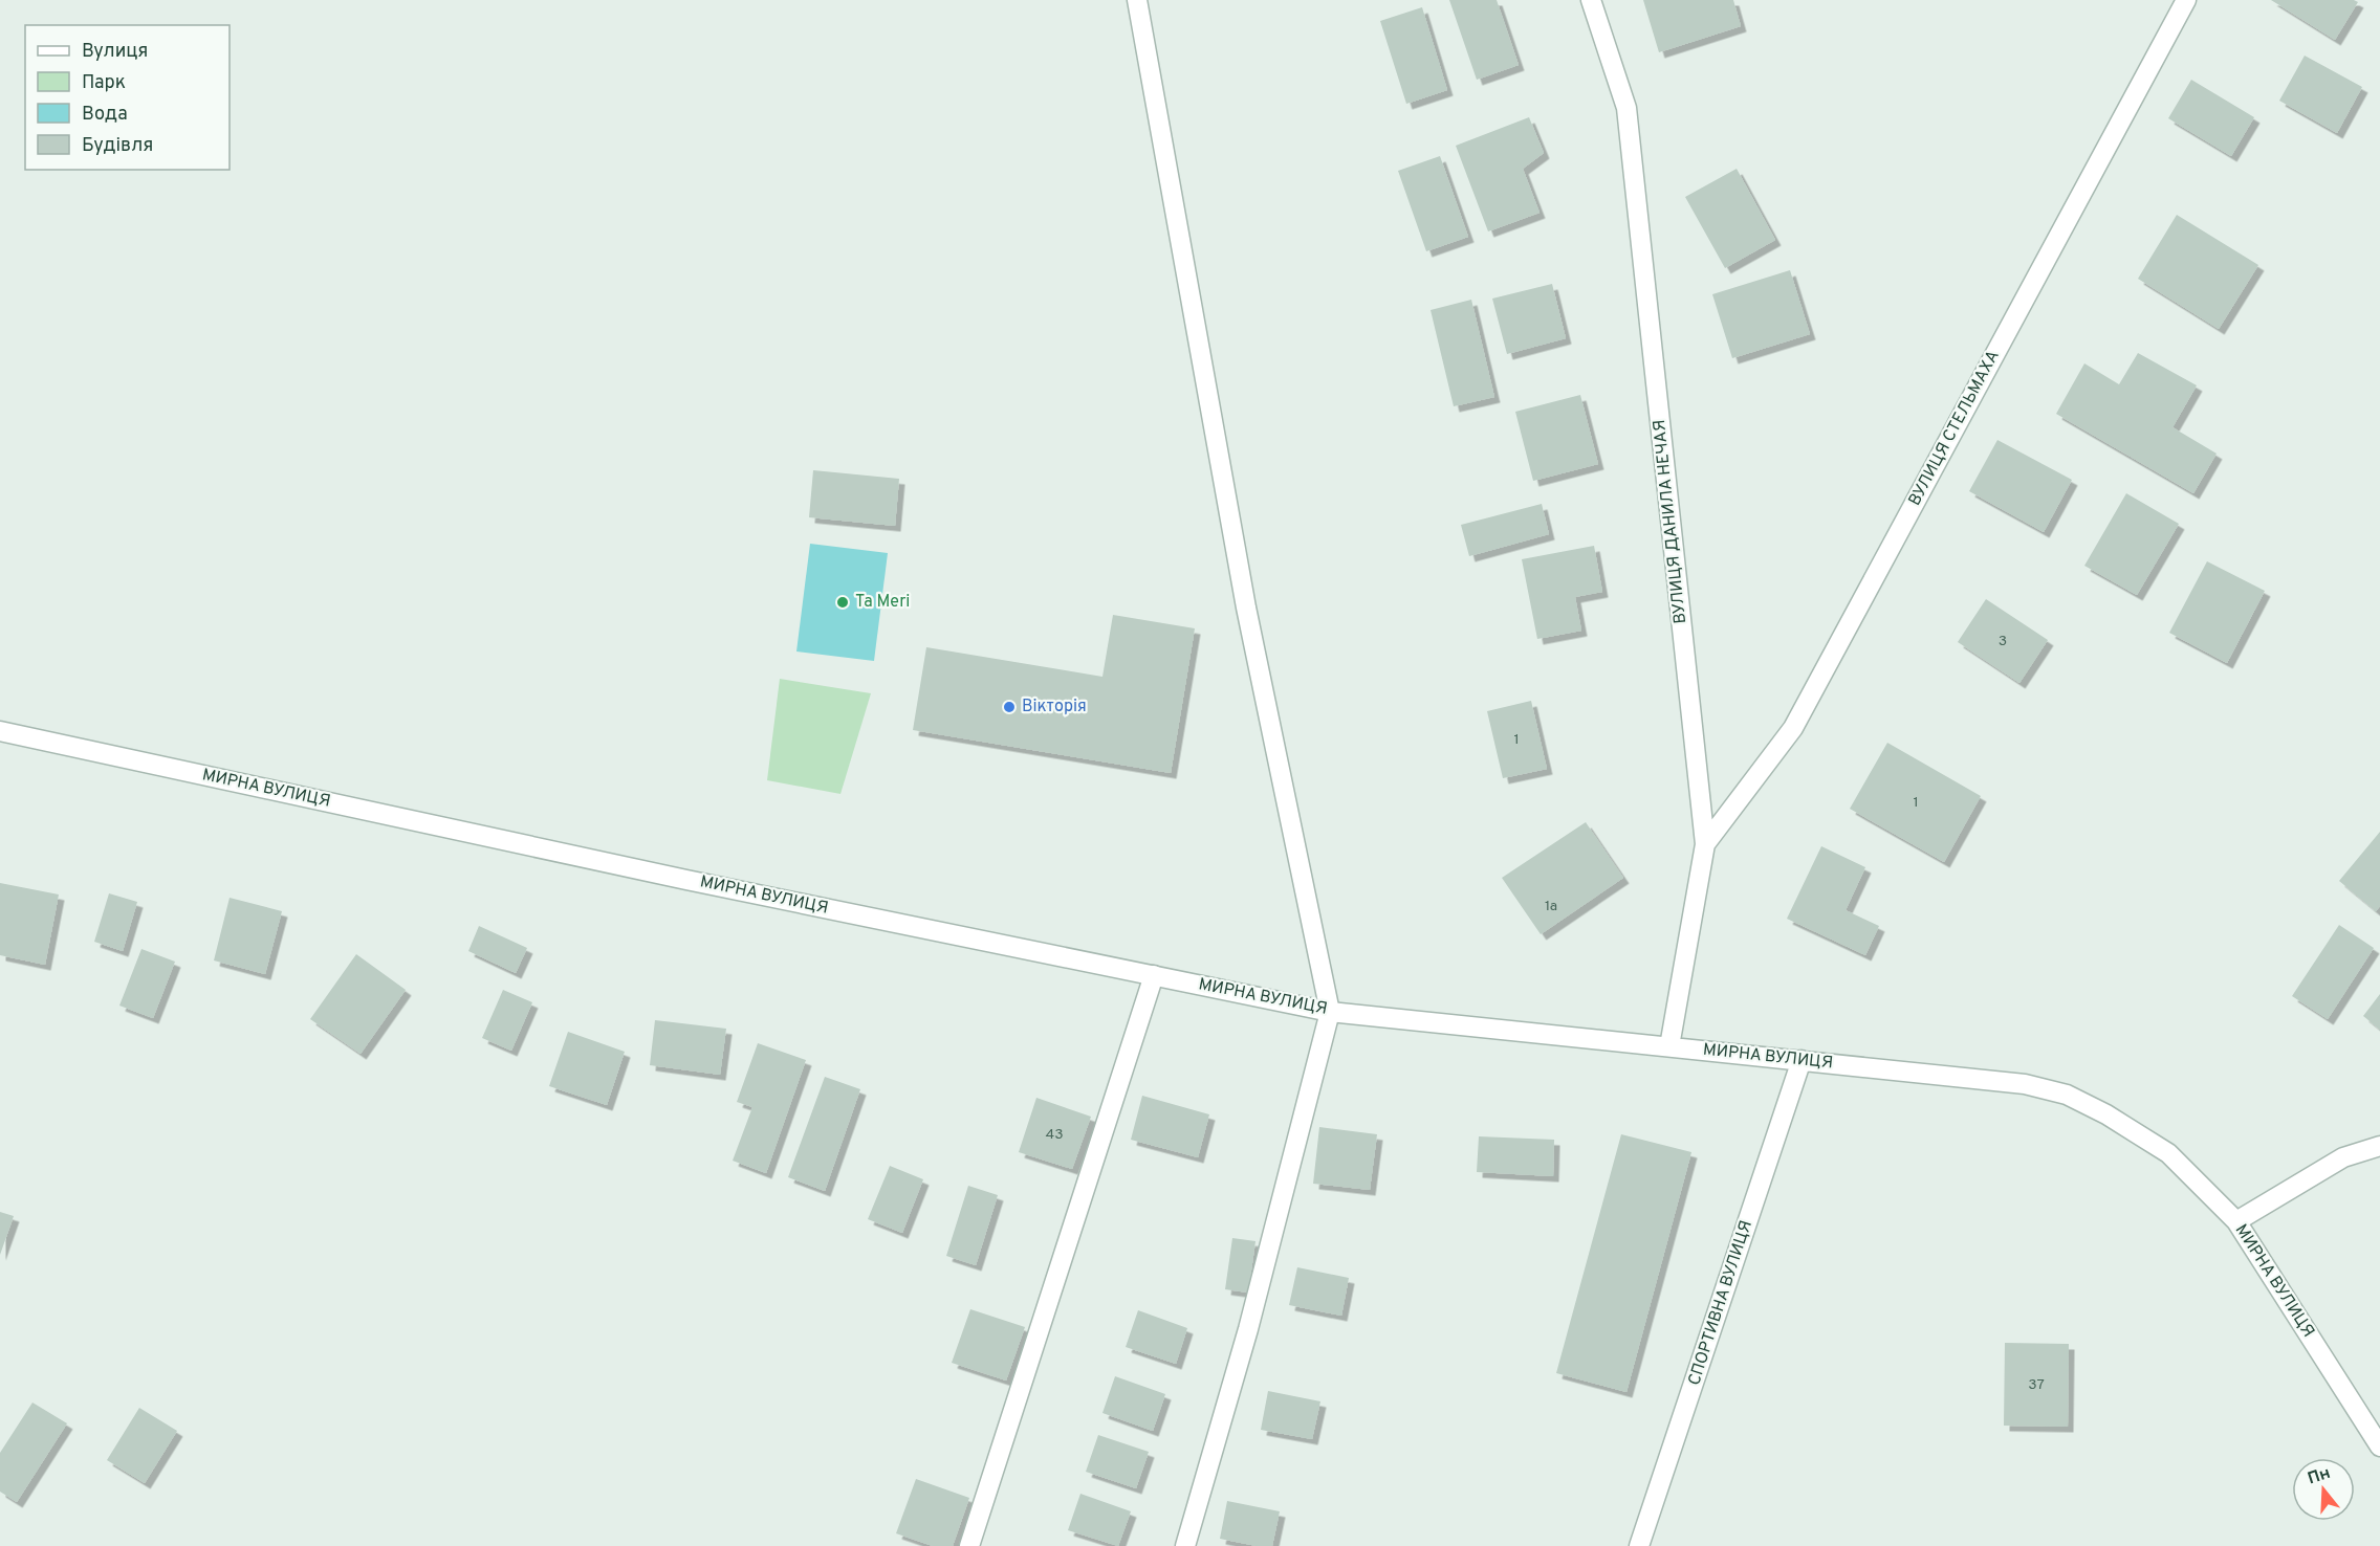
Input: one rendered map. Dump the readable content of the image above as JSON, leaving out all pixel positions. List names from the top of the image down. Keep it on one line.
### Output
{"streets":{"street":["ВУЛИЦЯ СТЕЛЬМАХА","ВУЛИЦЯ ДАНИЛА НЕЧАЯ","МИРНА ВУЛИЦЯ","СПОРТИВНА ВУЛИЦЯ"]},"crossings":[["ВУЛИЦЯ СТЕЛЬМАХА","ВУЛИЦЯ ДАНИЛА НЕЧАЯ"],["ВУЛИЦЯ ДАНИЛА НЕЧАЯ","МИРНА ВУЛИЦЯ"],["МИРНА ВУЛИЦЯ","СПОРТИВНА ВУЛИЦЯ"]],"places":["Ta Meri","Вікторія"],"house_numbers":["3","1","1","1а","43","37"],"legend":["Вулиця","Парк","Вода","Будівля"],"north":"top"}
